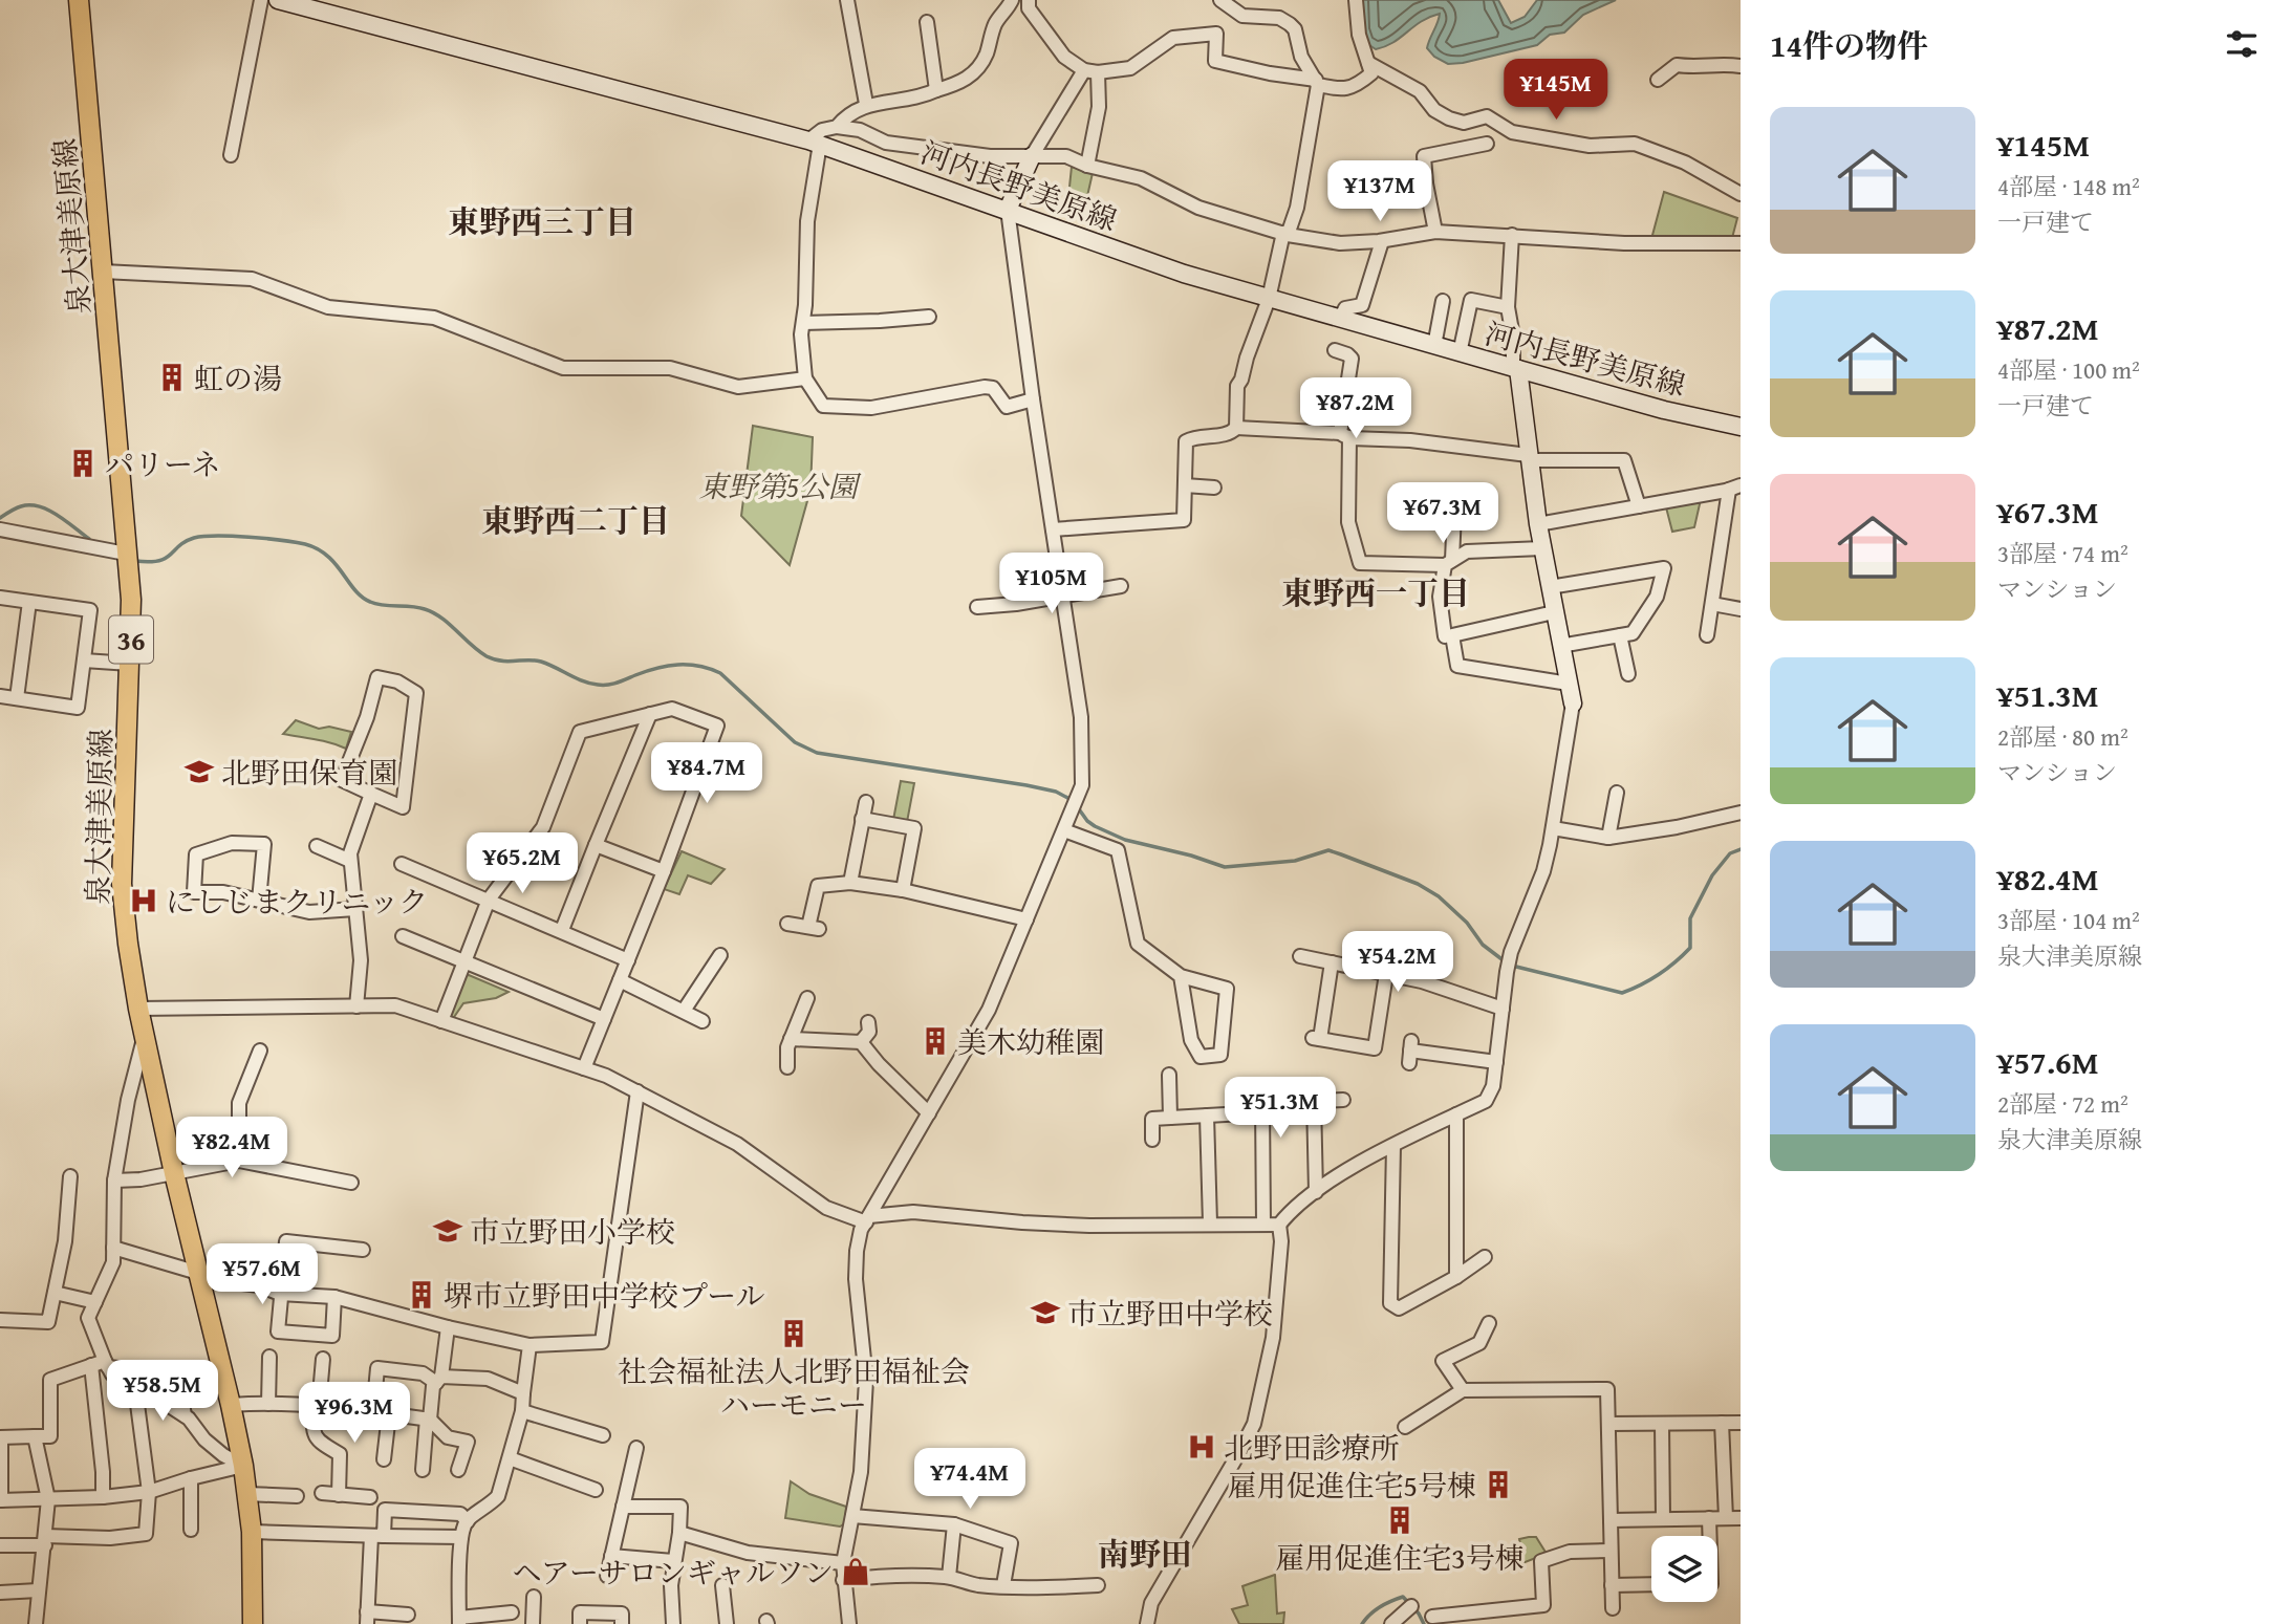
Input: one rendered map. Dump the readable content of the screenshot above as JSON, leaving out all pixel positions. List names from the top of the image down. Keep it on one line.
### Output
{"streets":{"main road":["河内長野美原線","泉大津美原線","36"]},"districts":["東野西三丁目","東野西二丁目","東野西一丁目","南野田"],"parks":["東野第5公園"],"places":{"building":["虹の湯","パリーネ","美木幼稚園","堺市立野田中学校プール","社会福祉法人北野田福祉会 ハーモニー","雇用促進住宅5号棟","雇用促進住宅3号棟"],"school or university":["北野田保育園","市立野田小学校","市立野田中学校"],"hospital":["にしじまクリニック","北野田診療所"],"shop":["ヘアーサロンギャルソン"]},"page":{"heading":"14件の物件","price":["¥145M","¥137M","¥87.2M","¥67.3M","¥105M","¥84.7M","¥65.2M","¥54.2M","¥51.3M","¥82.4M","¥57.6M","¥58.5M","¥96.3M","¥74.4M"],"list":[{"name":"¥145M","note":"4部屋 · 148 m² · 一戸建て"},{"name":"¥87.2M","note":"4部屋 · 100 m² · 一戸建て"},{"name":"¥67.3M","note":"3部屋 · 74 m² · マンション"},{"name":"¥51.3M","note":"2部屋 · 80 m² · マンション"},{"name":"¥82.4M","note":"3部屋 · 104 m² · 泉大津美原線"},{"name":"¥57.6M","note":"2部屋 · 72 m² · 泉大津美原線"}]}}
